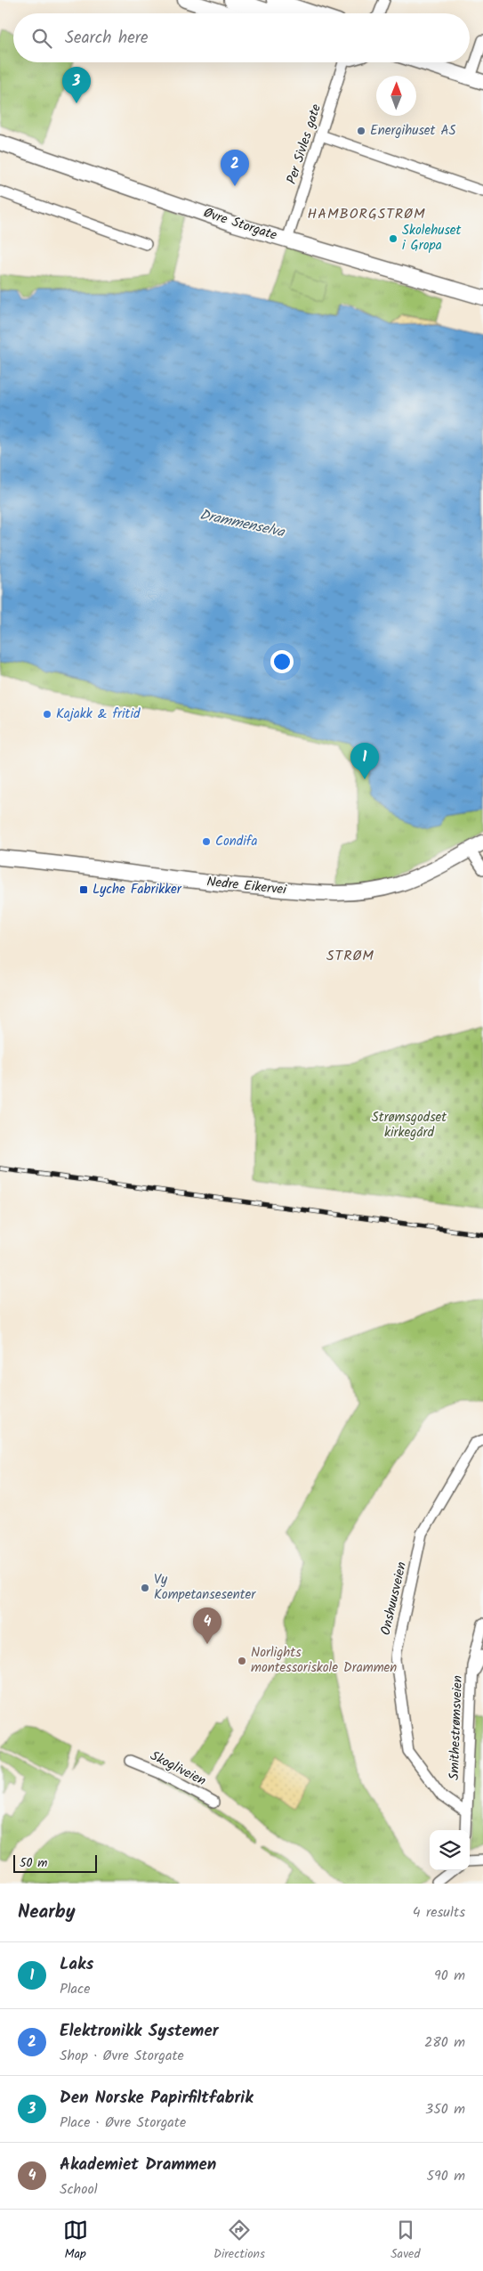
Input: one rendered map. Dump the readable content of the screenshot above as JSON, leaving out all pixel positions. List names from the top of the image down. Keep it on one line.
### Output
{"streets":{"main road":["Øvre Storgate","Nedre Eikervei"],"street":["Per Sivles gate","Onshuusveien","Smithestrømsveien","Skogliveien"]},"crossings":[["Per Sivles gate","Øvre Storgate"],["Onshuusveien","Smithestrømsveien"]],"districts":["HAMBORGSTRØM","STRØM"],"water":["Drammenselva"],"parks":["Strømsgodset kirkegård"],"places":{"other":["Energihuset AS","Skolehuset i Gropa","Kajakk & fritid","Condifa","Vy Kompetansesenter","Norlights montessoriskole Drammen"],"transit":["Lyche Fabrikker"]},"scale_bar":"50 m","north":"top","page":{"search":"Search here","pins":["3","2","1","4"],"scale":"50 m","heading":["Nearby","4 results"],"list":[{"mark":"1","name":"Laks","note":"Place","value":"90 m"},{"mark":"2","name":"Elektronikk Systemer","note":"Shop · Øvre Storgate","value":"280 m"},{"mark":"3","name":"Den Norske Papirfiltfabrik","note":"Place · Øvre Storgate","value":"350 m"},{"mark":"4","name":"Akademiet Drammen","note":"School","value":"590 m"}],"nav":["Map","Directions","Saved"]}}
